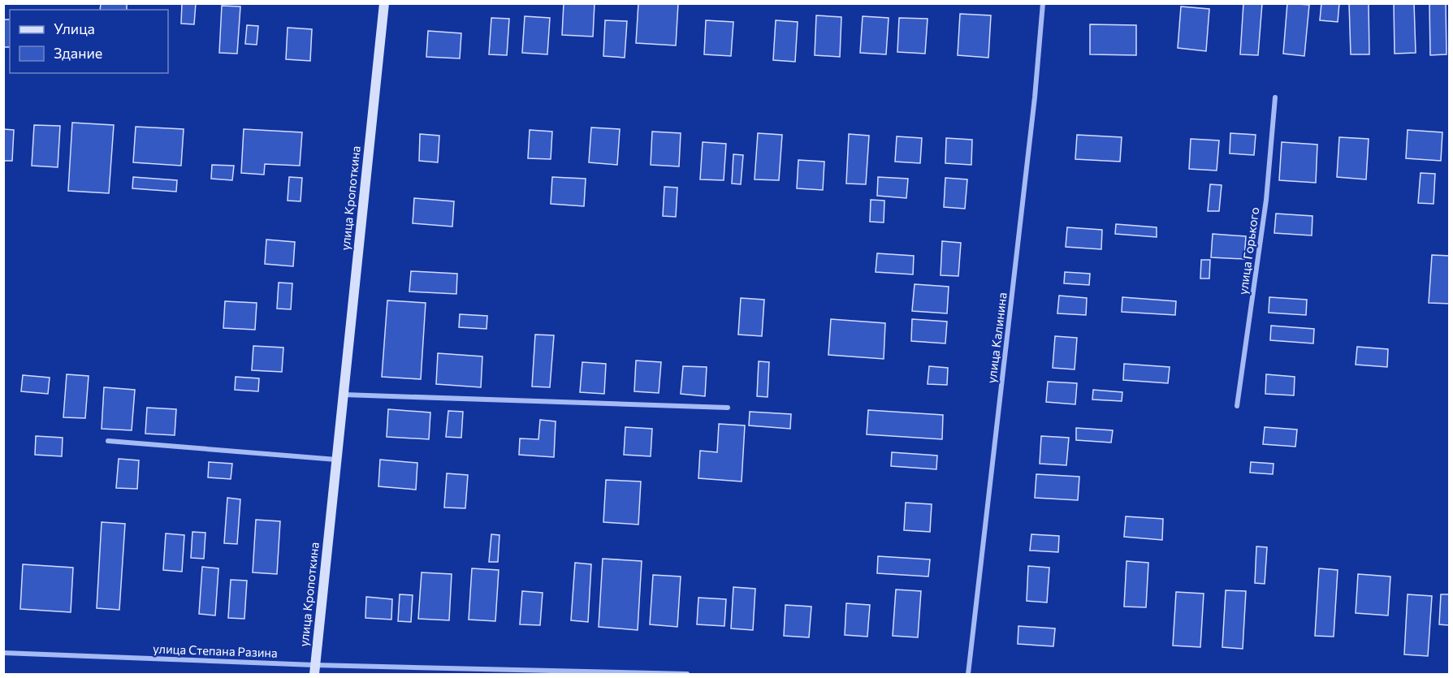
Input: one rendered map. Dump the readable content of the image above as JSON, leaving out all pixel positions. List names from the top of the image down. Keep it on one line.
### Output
{"streets":{"main road":["улица Кропоткина"],"street":["улица Горького","улица Калинина","улица Степана Разина"]},"crossings":[["улица Кропоткина","улица Степана Разина"]],"legend":["Улица","Здание"]}
